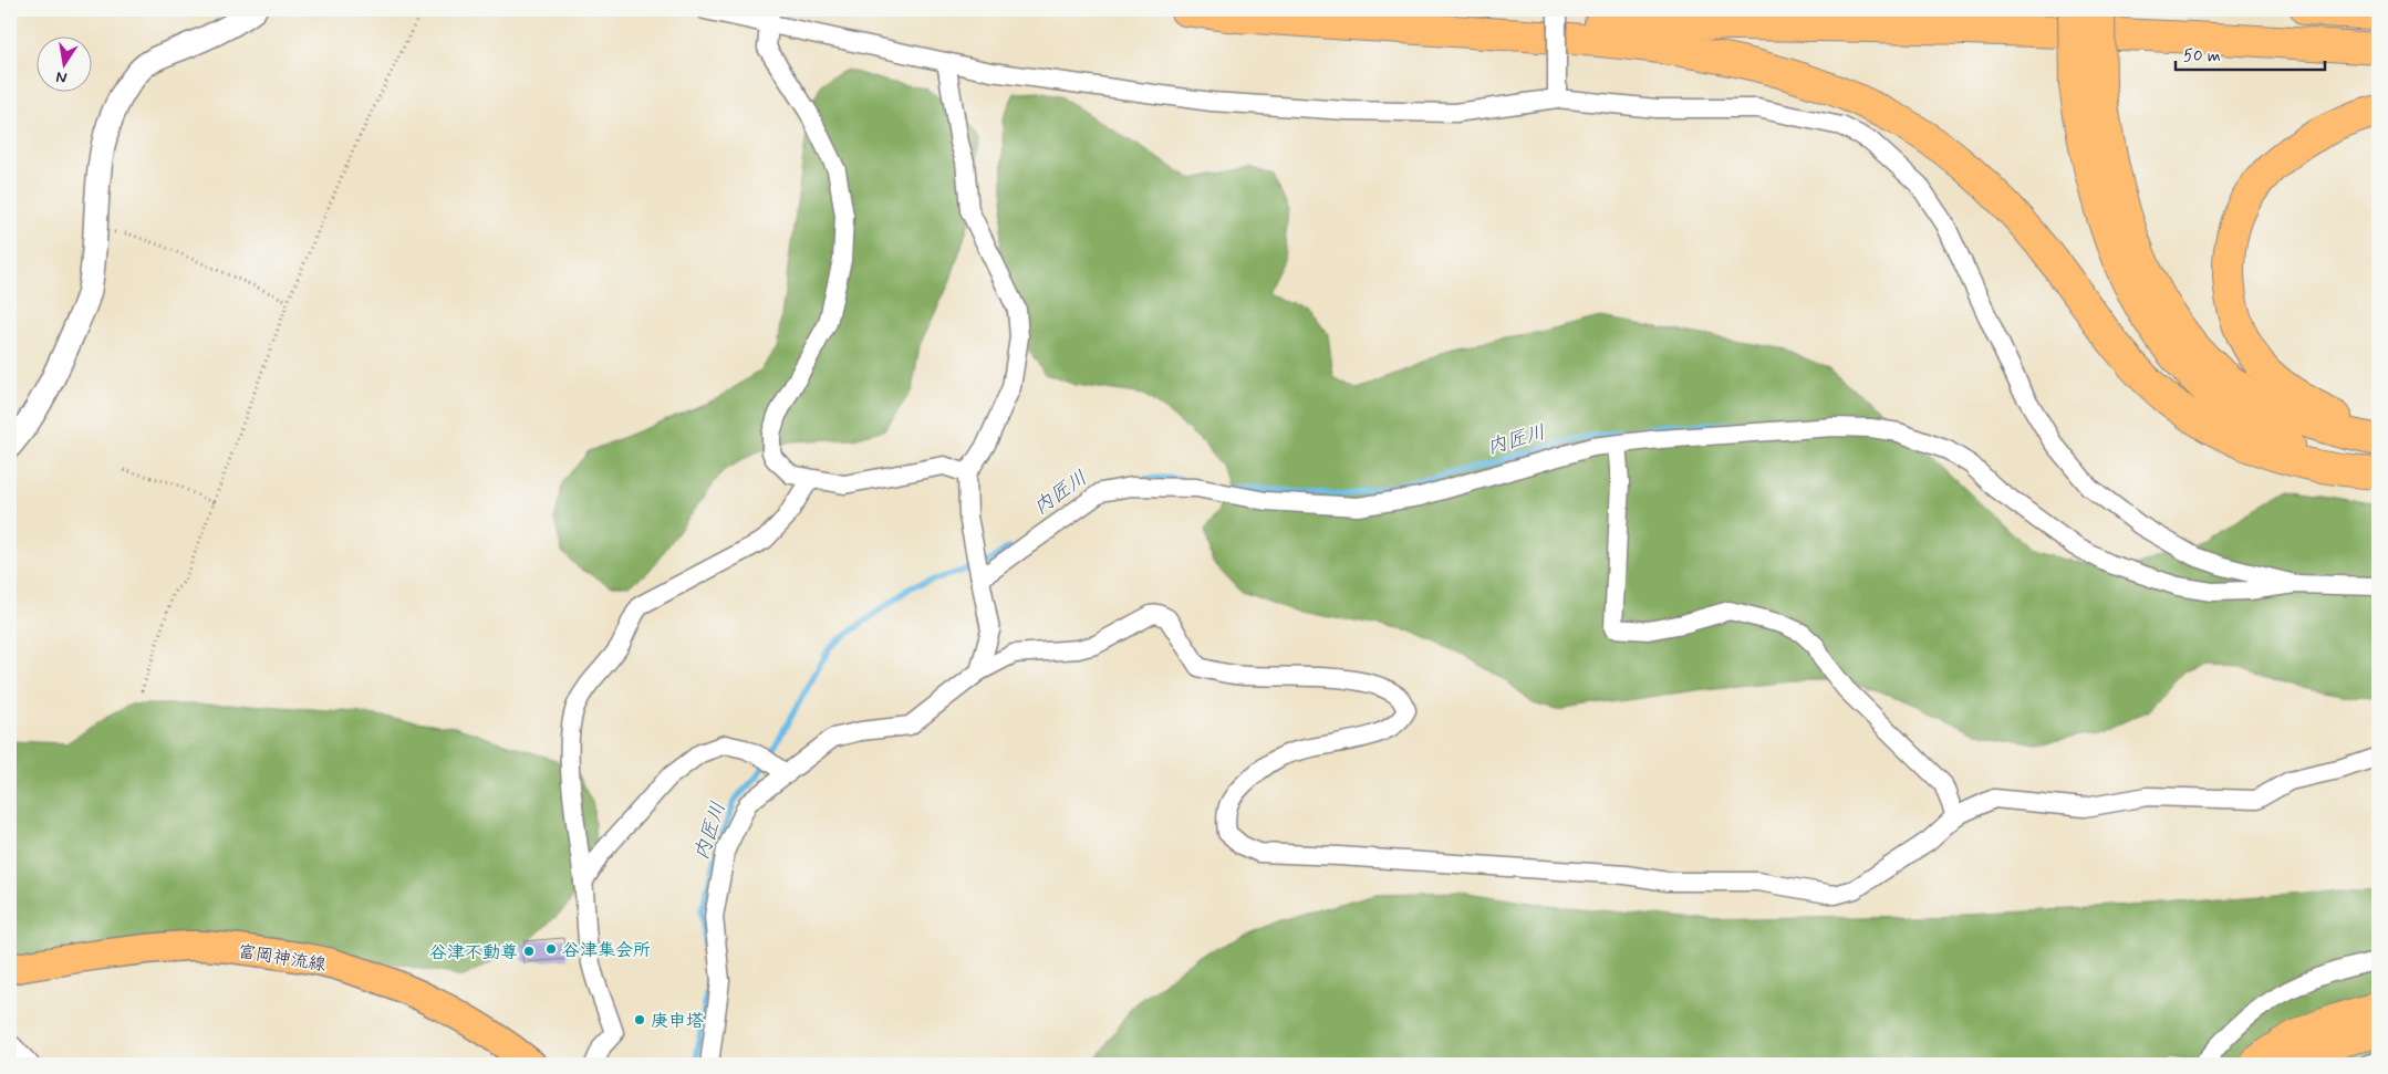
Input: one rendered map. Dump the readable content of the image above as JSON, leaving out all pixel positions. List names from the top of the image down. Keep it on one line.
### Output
{"streets":{"main road":["富岡神流線"]},"water":["内匠川"],"places":["谷津集会所","谷津不動尊","庚申塔"],"scale_bar":"50 m","north":"bottom"}
